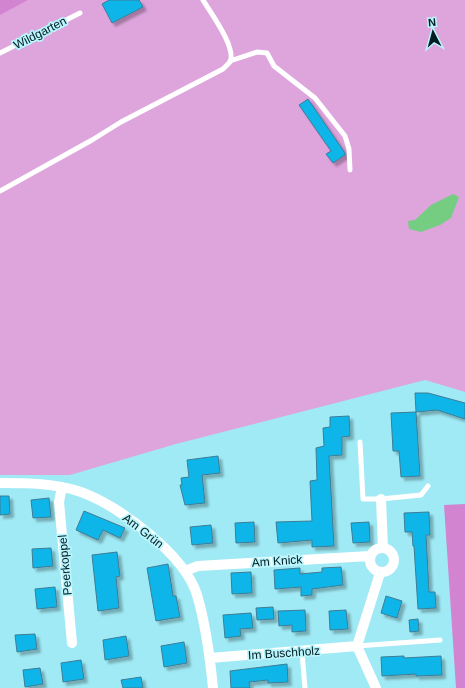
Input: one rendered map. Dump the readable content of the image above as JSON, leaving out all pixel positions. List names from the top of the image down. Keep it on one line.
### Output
{"streets":{"street":["Am Grün","Am Knick","Peerkoppel","Im Buschholz"],"lane":["Wildgarten"]},"crossings":[["Am Grün","Am Knick"],["Am Grün","Peerkoppel"],["Am Grün","Im Buschholz"]],"north":"top"}
